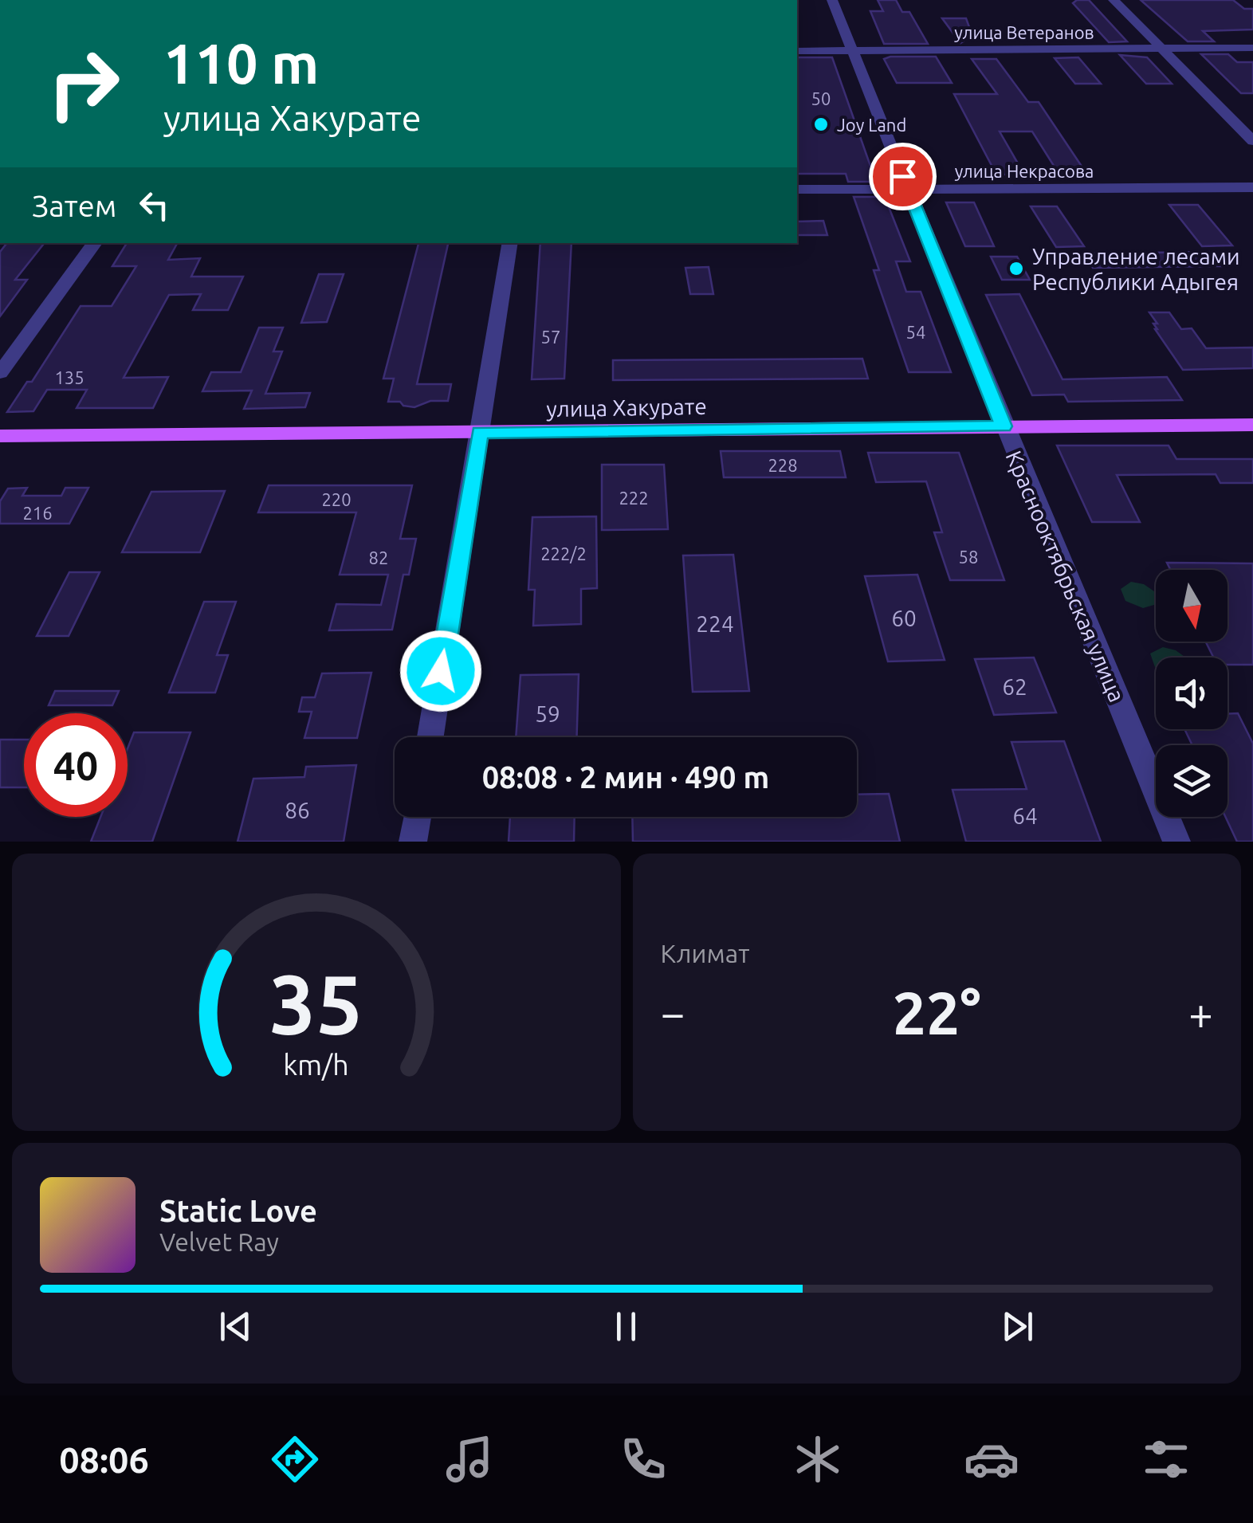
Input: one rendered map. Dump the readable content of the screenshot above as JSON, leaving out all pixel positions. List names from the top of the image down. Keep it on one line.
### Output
{"streets":{"main road":["улица Хакурате"],"street":["улица Ветеранов","улица Некрасова","Краснооктябрьская улица"]},"crossings":[["улица Ветеранов","Краснооктябрьская улица"],["улица Некрасова","Краснооктябрьская улица"],["улица Хакурате","Краснооктябрьская улица"]],"places":["Joy Land","Управление лесами Республики Адыгея"],"house_numbers":["50","54","57","135","228","222","220","216","222/2","58","82","60","224","62","59","86","64"],"north":"bottom","page":{"turn":["110 m","улица Хакурате"],"then":"Затем","limit":"40","trip":"08:08 · 2 мин · 490 m","tile":"Климат","heat":["−","22°","+"],"song":["Static Love","Velvet Ray"],"tabs":"08:06","gauge":["35","km/h"]}}
